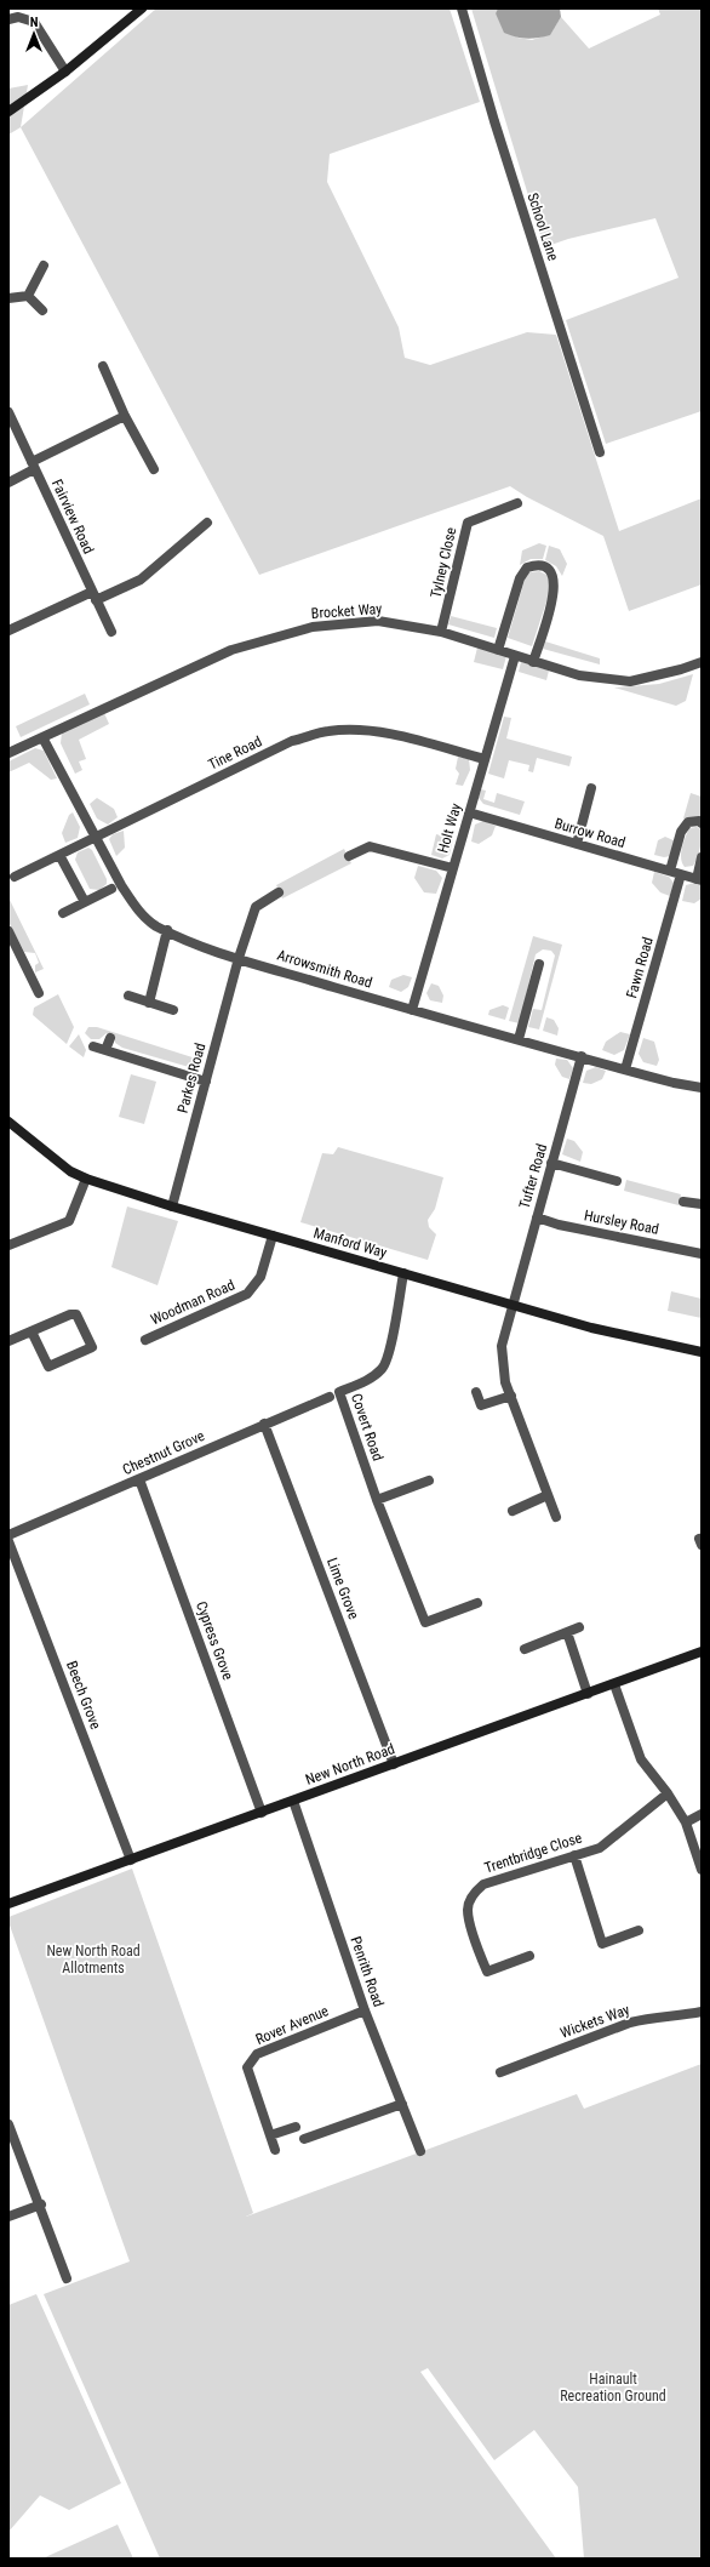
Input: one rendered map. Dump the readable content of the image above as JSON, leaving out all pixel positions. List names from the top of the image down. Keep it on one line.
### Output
{"streets":{"street":["School Lane","Fairview Road","Tylney Close","Brocket Way","Tine Road","Holt Way","Burrow Road","Fawn Road","Arrowsmith Road","Parkes Road","Tufter Road","Hursley Road","Manford Way","Woodman Road","Covert Road","Chestnut Grove","Lime Grove","Cypress Grove","Beech Grove","New North Road","Trentbridge Close","Penrith Road","Wickets Way","Rover Avenue"]},"crossings":[["Tylney Close","Brocket Way"],["Brocket Way","Holt Way"],["Brocket Way","Arrowsmith Road"],["Tine Road","Holt Way"],["Tine Road","Arrowsmith Road"],["Holt Way","Burrow Road"],["Holt Way","Arrowsmith Road"],["Burrow Road","Fawn Road"],["Fawn Road","Arrowsmith Road"],["Arrowsmith Road","Parkes Road"],["Arrowsmith Road","Tufter Road"],["Parkes Road","Manford Way"],["Tufter Road","Hursley Road"],["Tufter Road","Manford Way"],["Manford Way","Woodman Road"],["Manford Way","Covert Road"],["Chestnut Grove","Lime Grove"],["Chestnut Grove","Cypress Grove"],["Lime Grove","New North Road"],["Cypress Grove","New North Road"],["Beech Grove","New North Road"],["New North Road","Penrith Road"],["Penrith Road","Rover Avenue"]],"parks":["New North Road Allotments","Hainault Recreation Ground"],"north":"top"}
